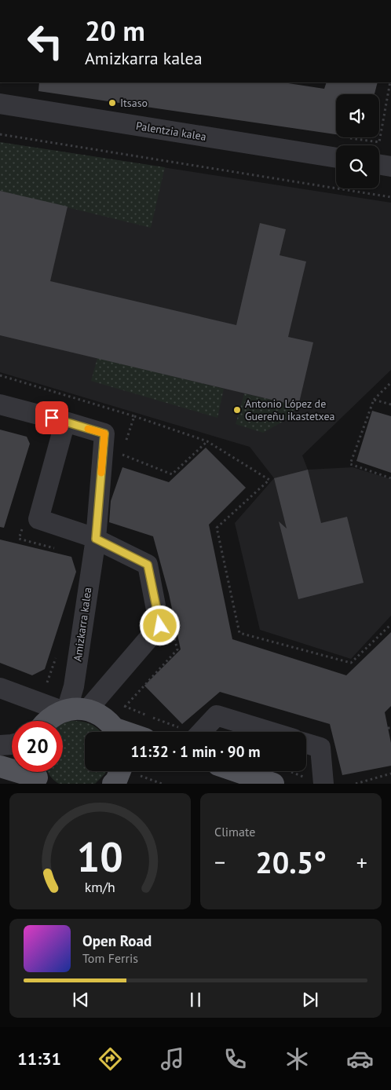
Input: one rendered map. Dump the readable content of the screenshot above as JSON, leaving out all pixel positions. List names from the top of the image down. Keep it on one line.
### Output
{"streets":{"street":["Palentzia kalea","Amizkarra kalea"]},"places":["Itsaso","Antonio López de Guereñu ikastetxea"],"page":{"turn":["20 m","Amizkarra kalea"],"limit":"20","trip":"11:32 · 1 min · 90 m","tile":"Climate","heat":["−","20.5°","+"],"song":["Open Road","Tom Ferris"],"tabs":"11:31","gauge":["10","km/h"]}}
